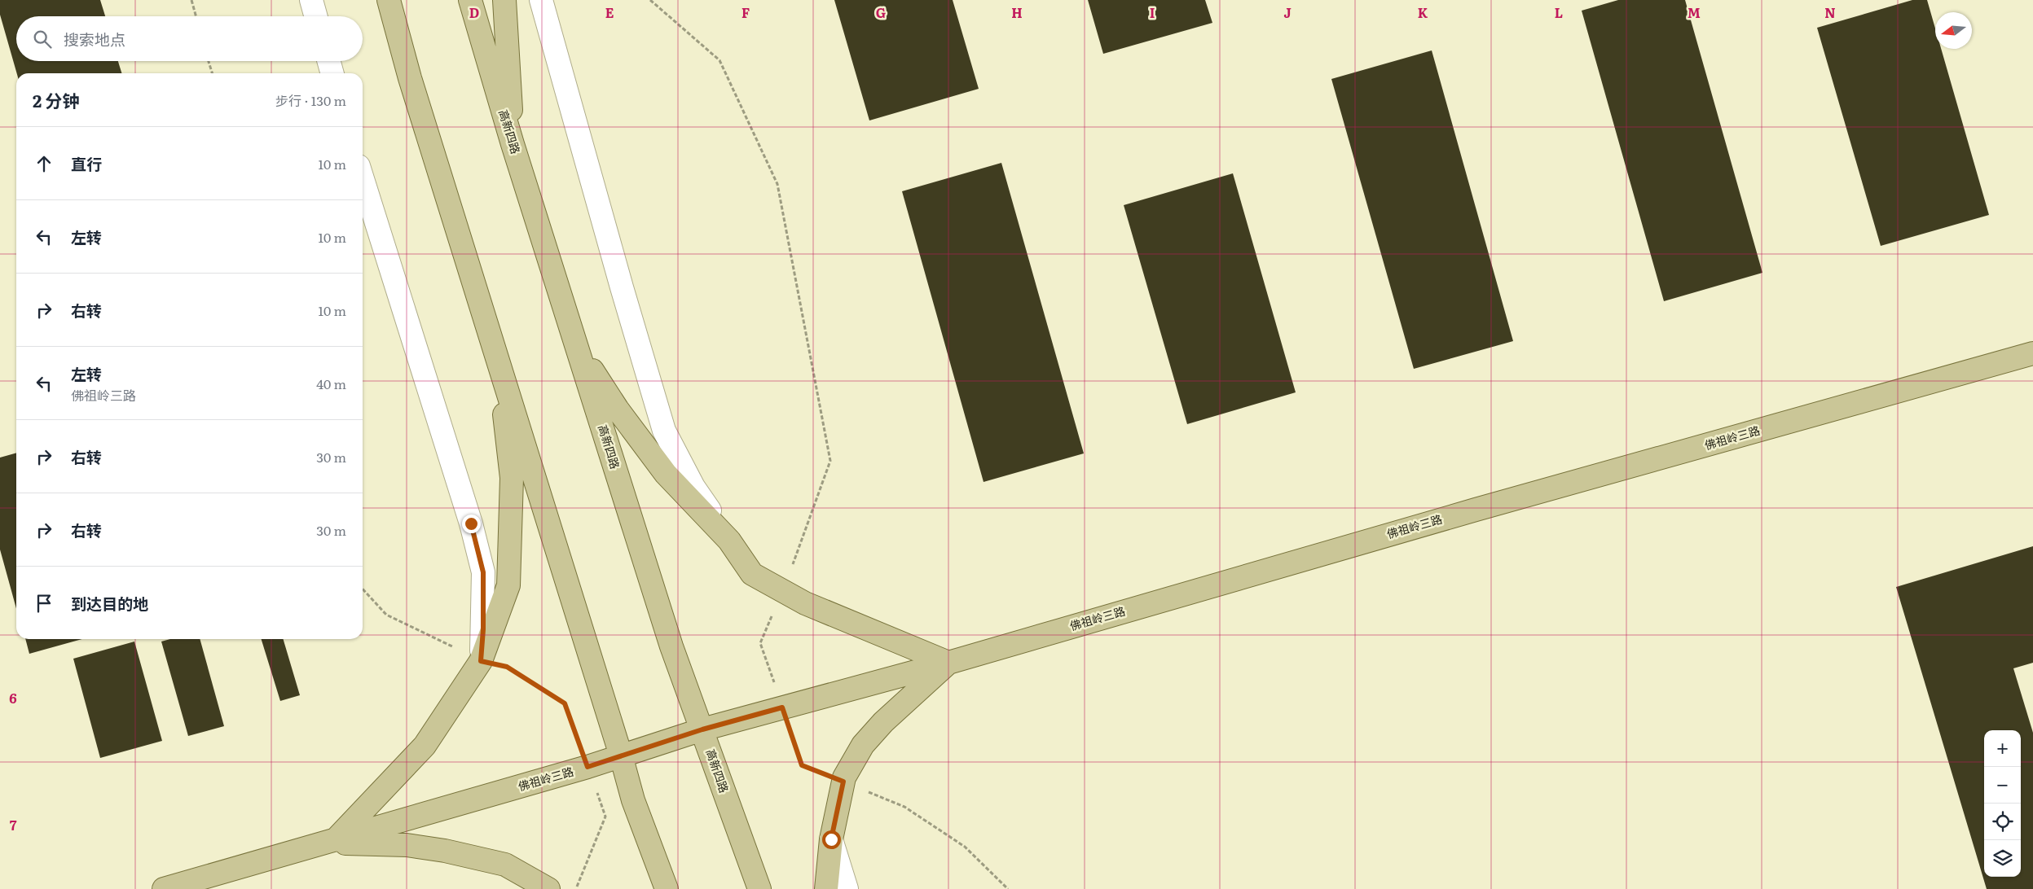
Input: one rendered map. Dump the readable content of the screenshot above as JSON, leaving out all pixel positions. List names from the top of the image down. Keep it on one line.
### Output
{"streets":{"main road":["高新四路","佛祖岭三路"]},"crossings":[["高新四路","佛祖岭三路"]],"north":"left","page":{"search":"搜索地点","heading":["2 分钟","步行 · 130 m"],"list":[["直行","10 m"],["左转","10 m"],["右转","10 m"],["左转","佛祖岭三路","40 m"],["右转","30 m"],["右转","30 m"],"到达目的地"],"map_buttons":["+","−"]},"grid":{"columns":["D","E","F","G","H","I","J","K","L","M","N"],"rows":["6","7"]}}
